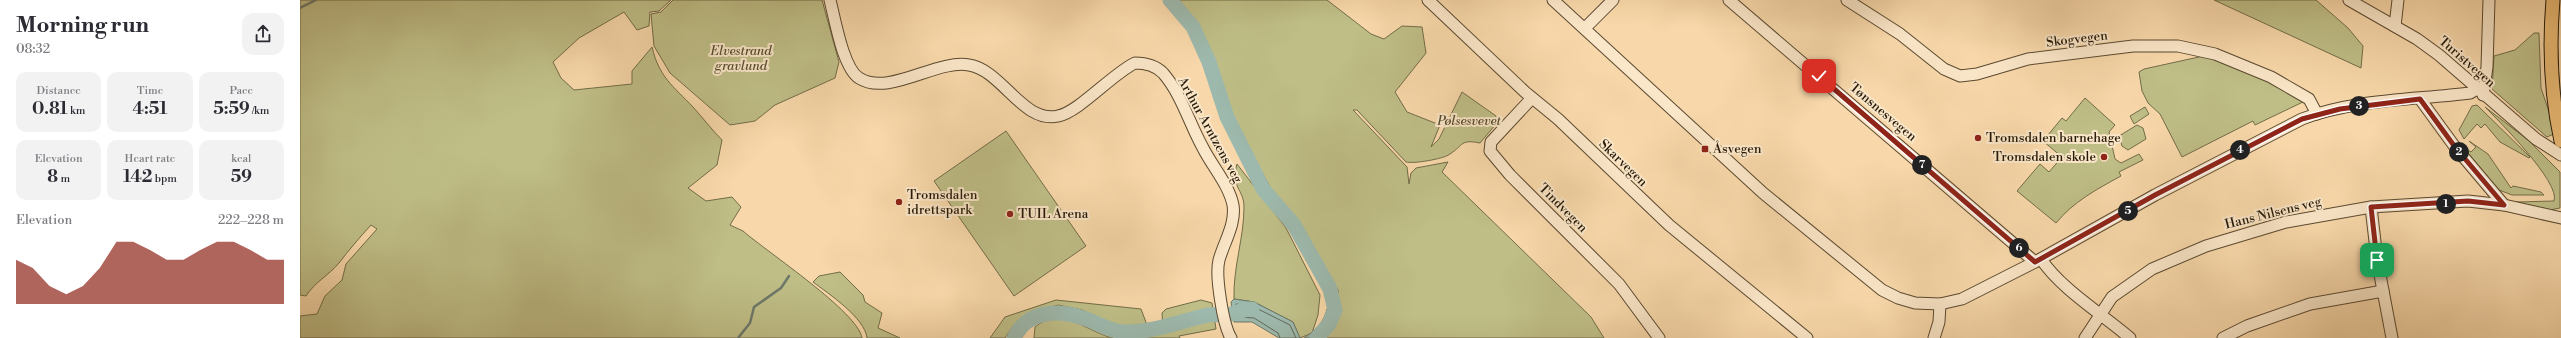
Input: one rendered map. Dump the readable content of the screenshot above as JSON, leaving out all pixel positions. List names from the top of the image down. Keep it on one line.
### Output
{"streets":{"street":["Skogvegen","Turistvegen","Tønsnesvegen","Arthur Arntzens veg","Skarvegen","Tindvegen","Hans Nilsens veg"]},"crossings":[["Tønsnesvegen","Hans Nilsens veg"],["Skarvegen","Tindvegen"]],"parks":["Elvestrand gravlund","Pølsesvevet"],"places":{"other":["Tromsdalen barnehage","Tromsdalen skole","Tromsdalen idrettspark","TUIL Arena"],"transit":["Åsvegen"]},"page":{"heading":["Morning run","08:32"],"stats":[["Distance","0.81 km"],["Time","4:51"],["Pace","5:59 /km"],["Elevation","8 m"],["Heart rate","142 bpm"],["kcal","59"]],"pins":["3","4","2","7","1","5","6"],"chart":["Elevation","222–228 m"]}}
